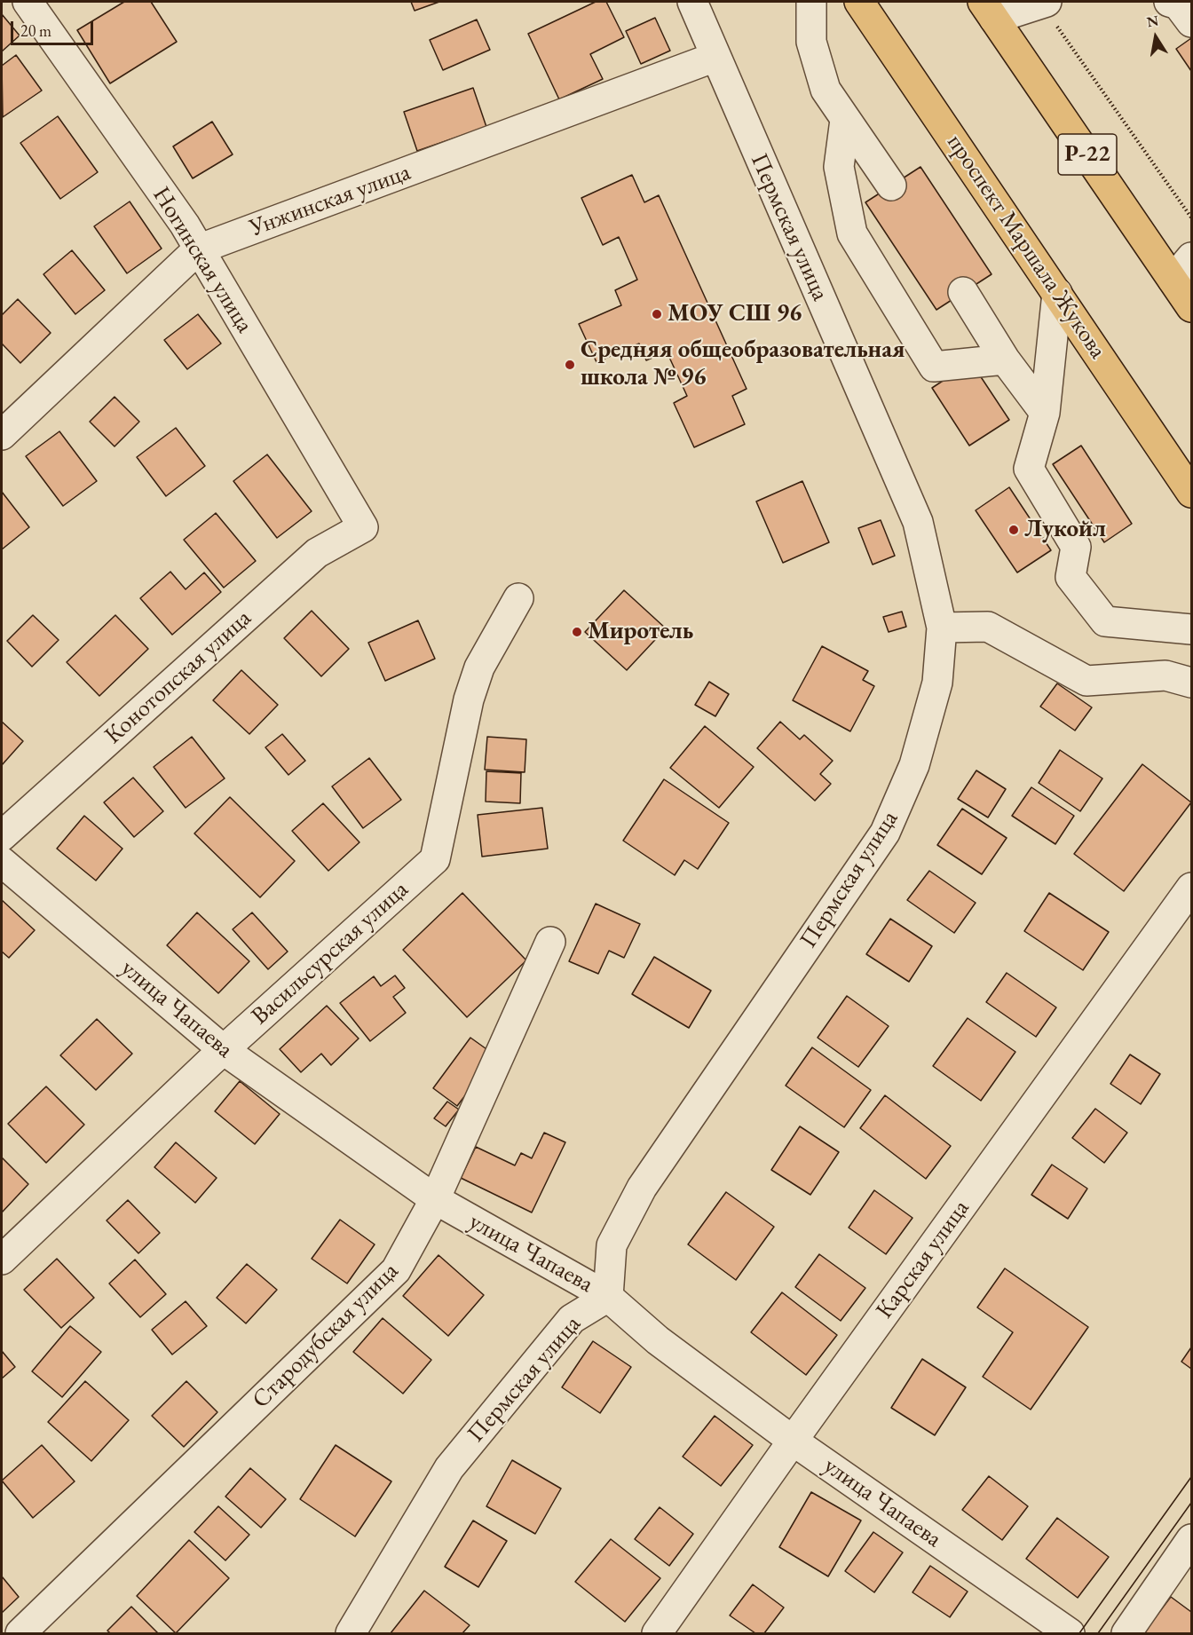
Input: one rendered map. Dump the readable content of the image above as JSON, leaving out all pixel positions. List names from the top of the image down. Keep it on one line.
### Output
{"streets":{"highway":["Р-22","проспект Маршала Жукова"],"street":["Унжинская улица","Пермская улица","Ногинская улица","Конотопская улица","Васильсурская улица","улица Чапаева","Карская улица","Стародубская улица"]},"crossings":[["Унжинская улица","Пермская улица"],["Унжинская улица","Ногинская улица"],["Пермская улица","улица Чапаева"],["Ногинская улица","Конотопская улица"],["Васильсурская улица","улица Чапаева"],["улица Чапаева","Карская улица"],["улица Чапаева","Стародубская улица"]],"places":["МОУ СШ 96","Средняя общеобразовательная школа № 96","Лукойл","Миротель"],"scale_bar":"20 m","north":"top"}
